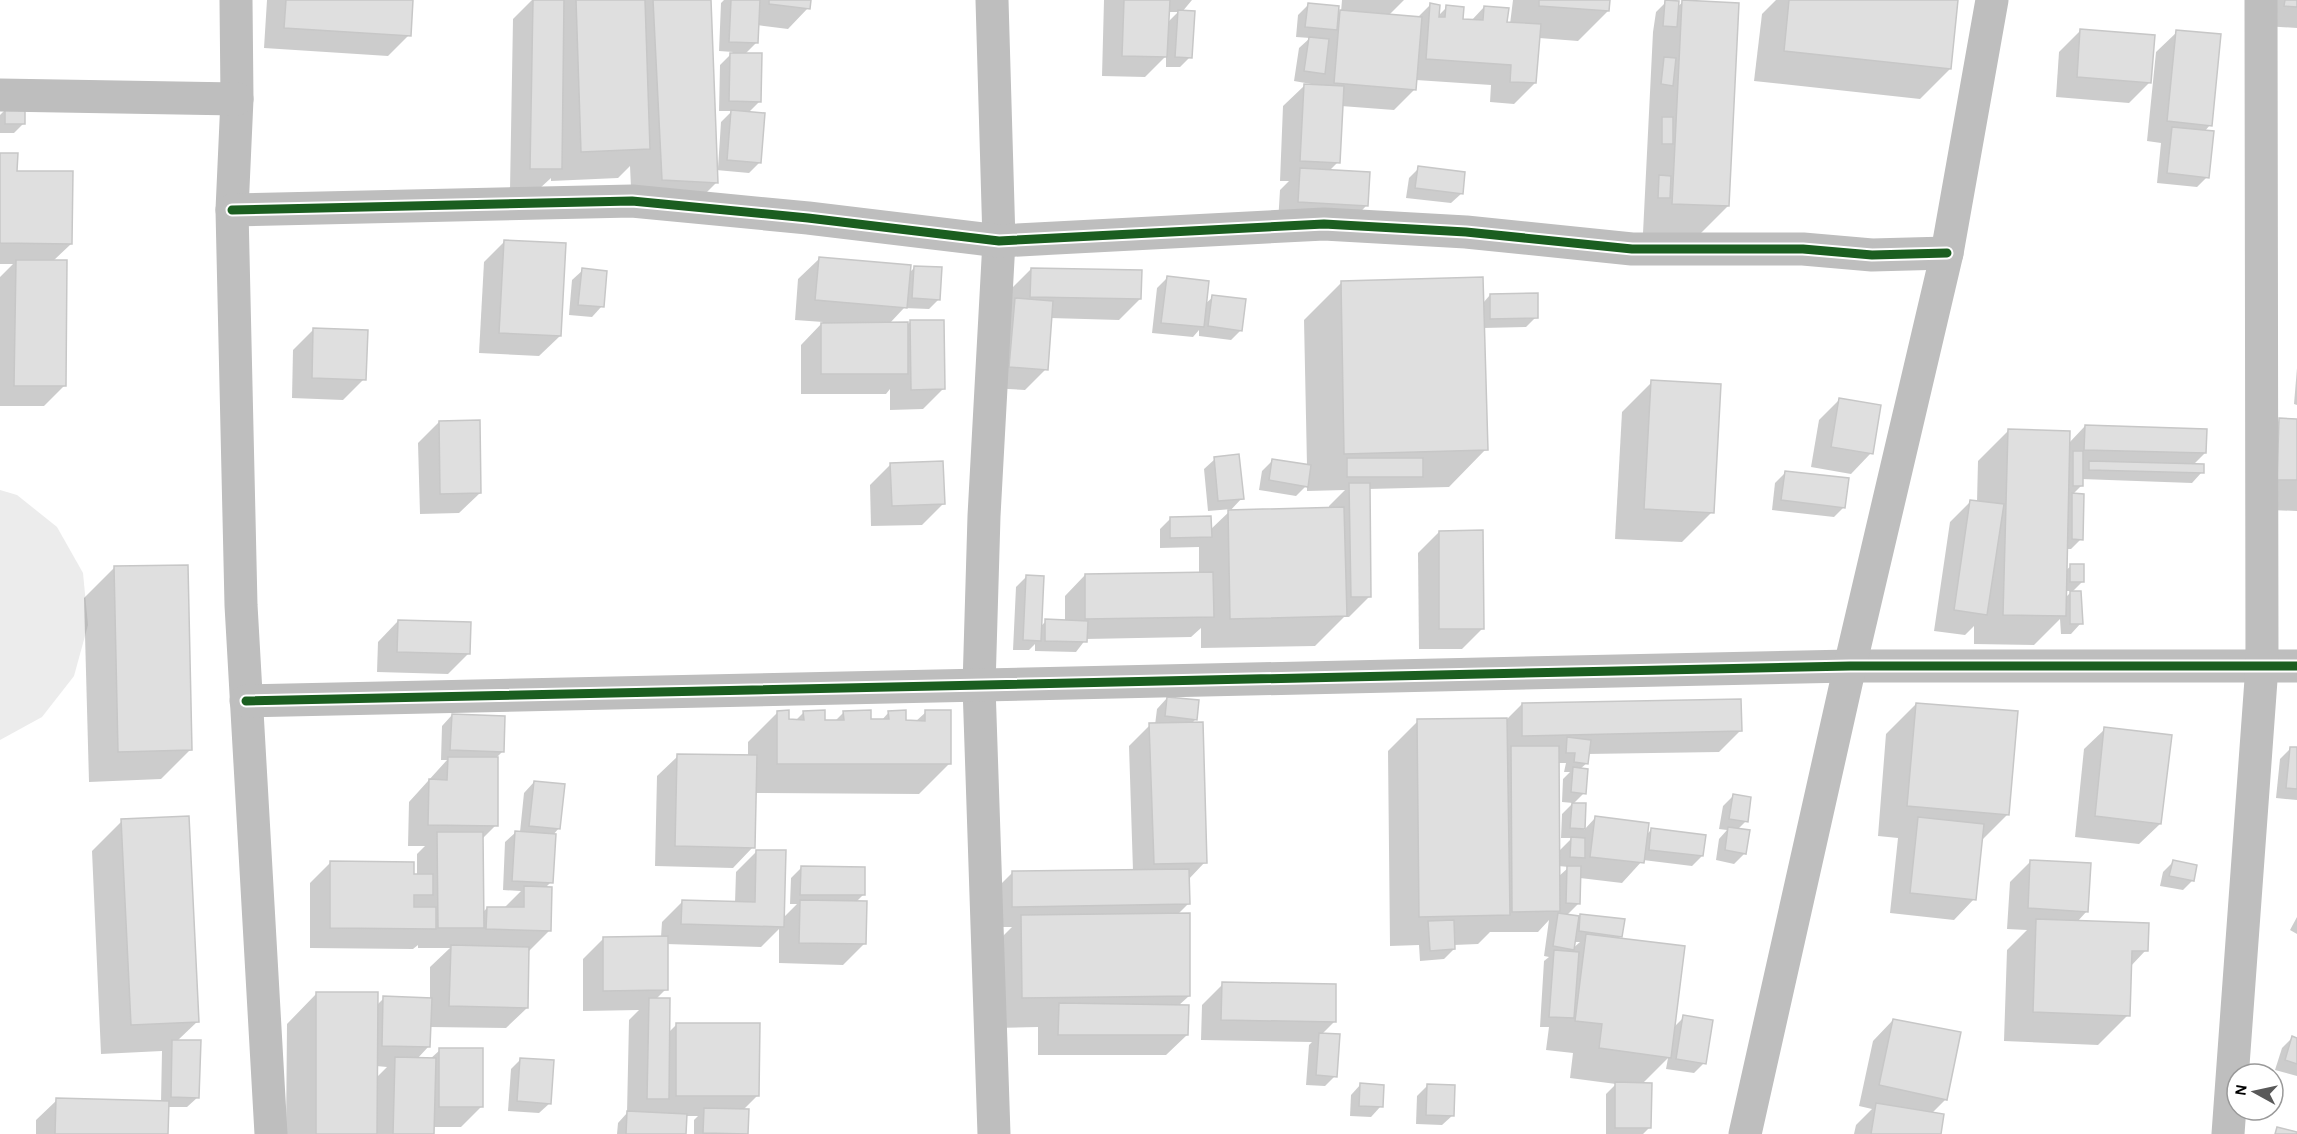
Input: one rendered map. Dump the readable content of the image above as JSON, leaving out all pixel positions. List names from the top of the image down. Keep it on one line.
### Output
{"north":"left"}
